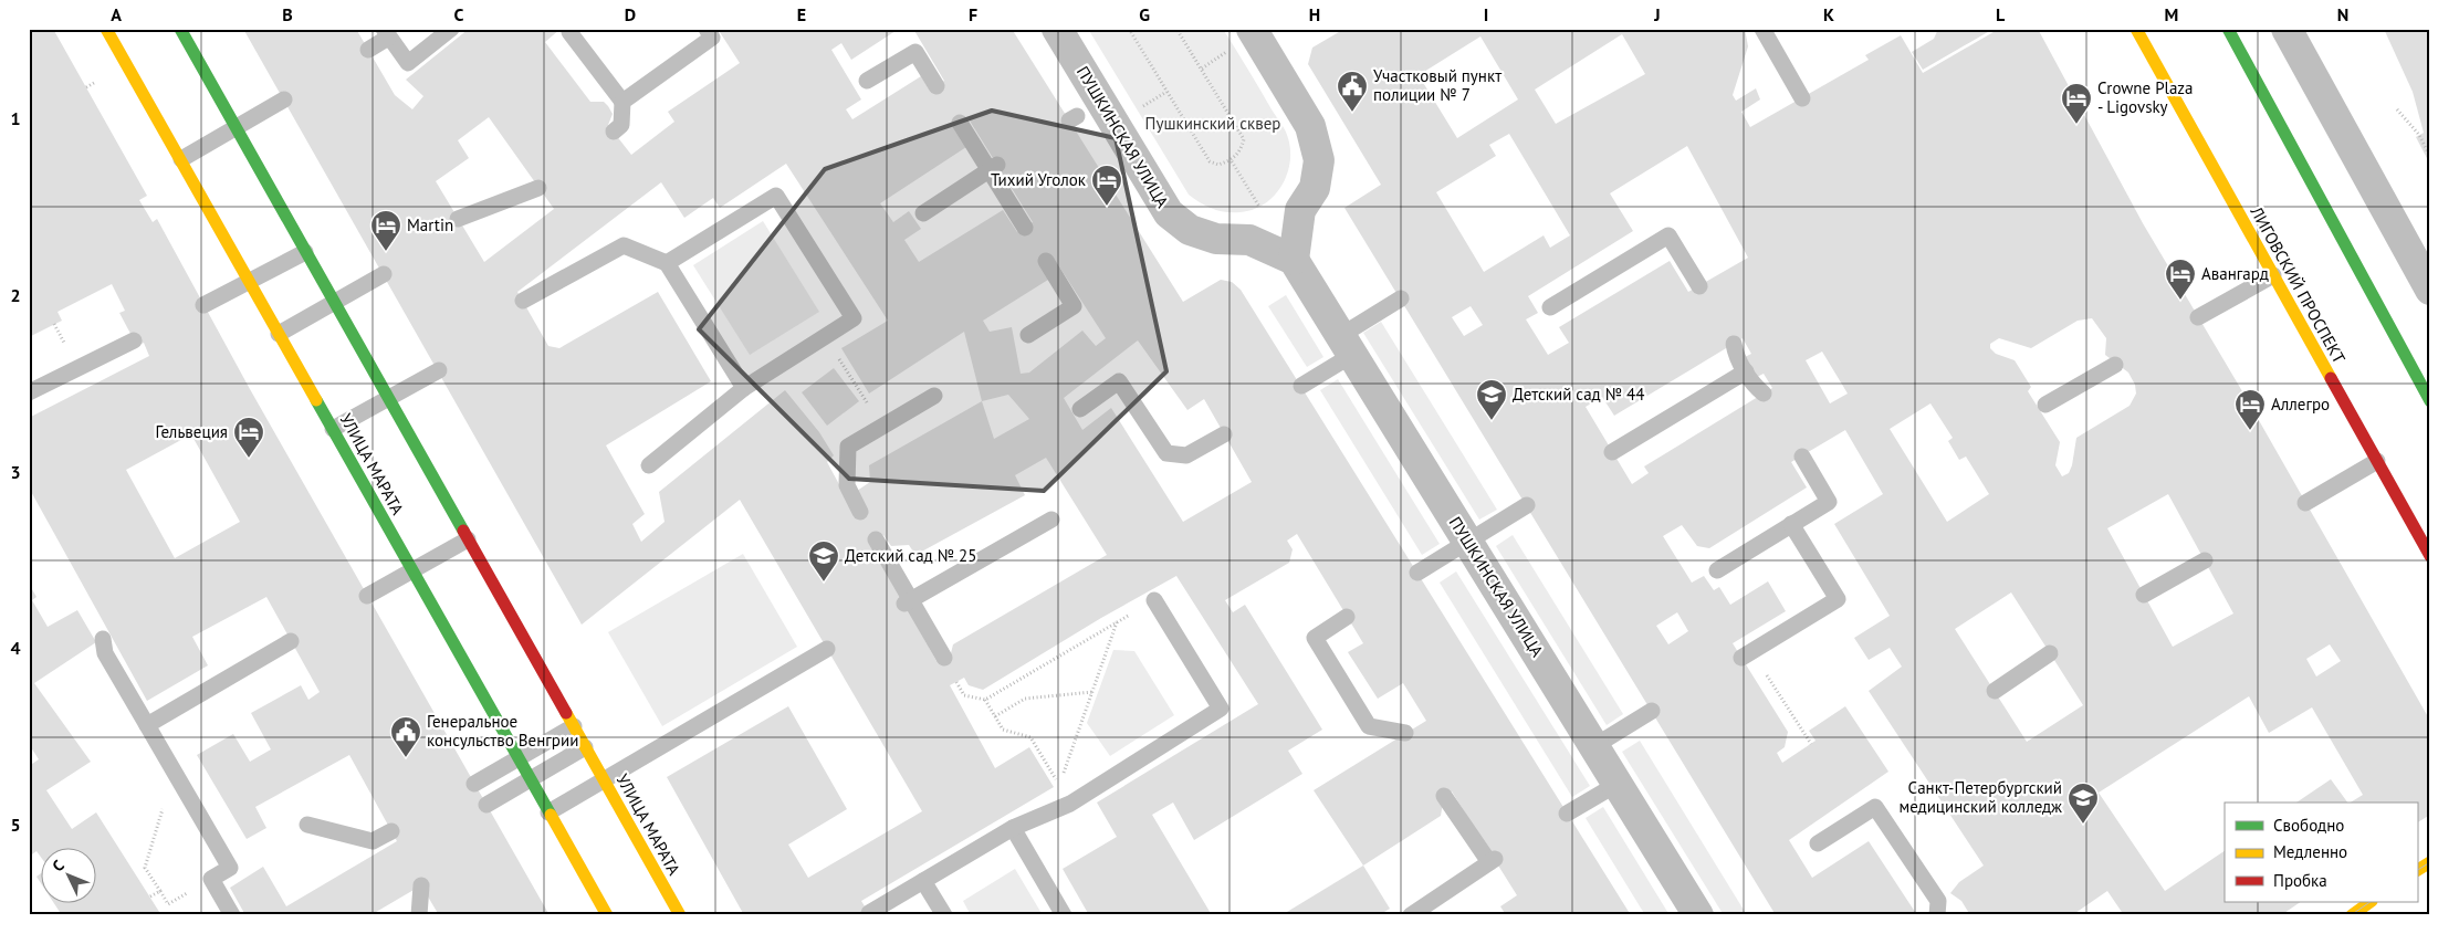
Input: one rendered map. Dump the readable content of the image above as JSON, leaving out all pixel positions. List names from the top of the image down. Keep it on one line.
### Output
{"streets":{"street":["ПУШКИНСКАЯ УЛИЦА","ЛИГОВСКИЙ ПРОСПЕКТ","УЛИЦА МАРАТА"]},"parks":["Пушкинский сквер"],"places":{"public building":["Участковый пункт полиции № 7","Генеральное консульство Венгрии"],"hotel":["Crowne Plaza - Ligovsky","Тихий Уголок","Martin","Авангард","Аллегро","Гельвеция"],"school or university":["Детский сад № 44","Детский сад № 25","Санкт-Петербургский медицинский колледж"]},"legend":["Свободно","Медленно","Пробка"],"north":"top left","grid":{"columns":["A","B","C","D","E","F","G","H","I","J","K","L","M","N"],"rows":["1","2","3","4","5"]}}
